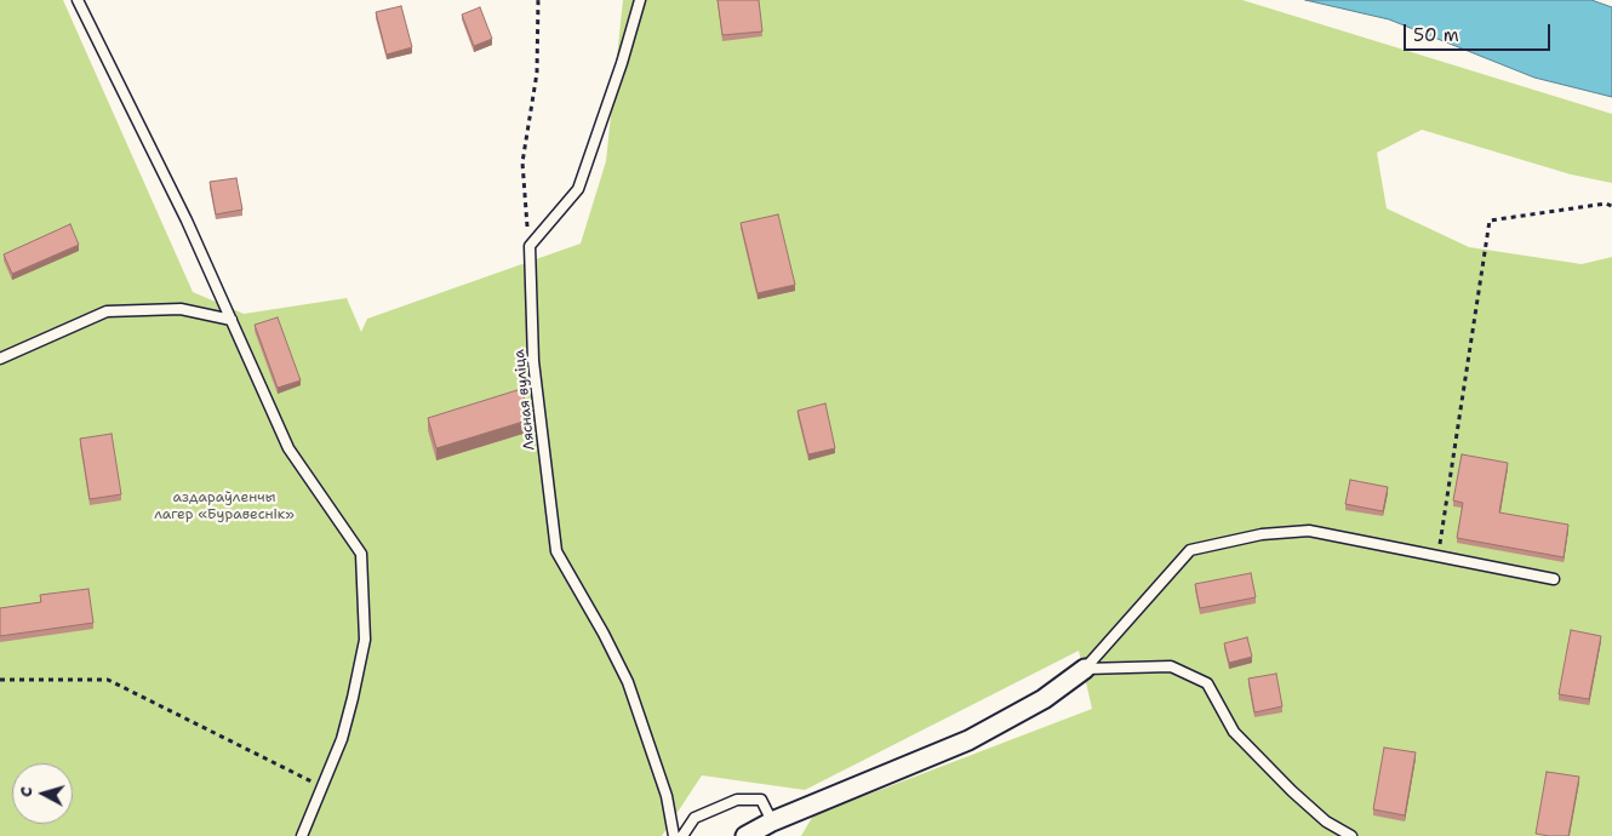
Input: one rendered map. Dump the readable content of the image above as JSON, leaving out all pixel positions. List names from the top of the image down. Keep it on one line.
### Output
{"streets":{"lane":["Лясная вуліца"]},"parks":["аздараўленчы лагер «Буравеснік»"],"scale_bar":"50 m","north":"left"}
